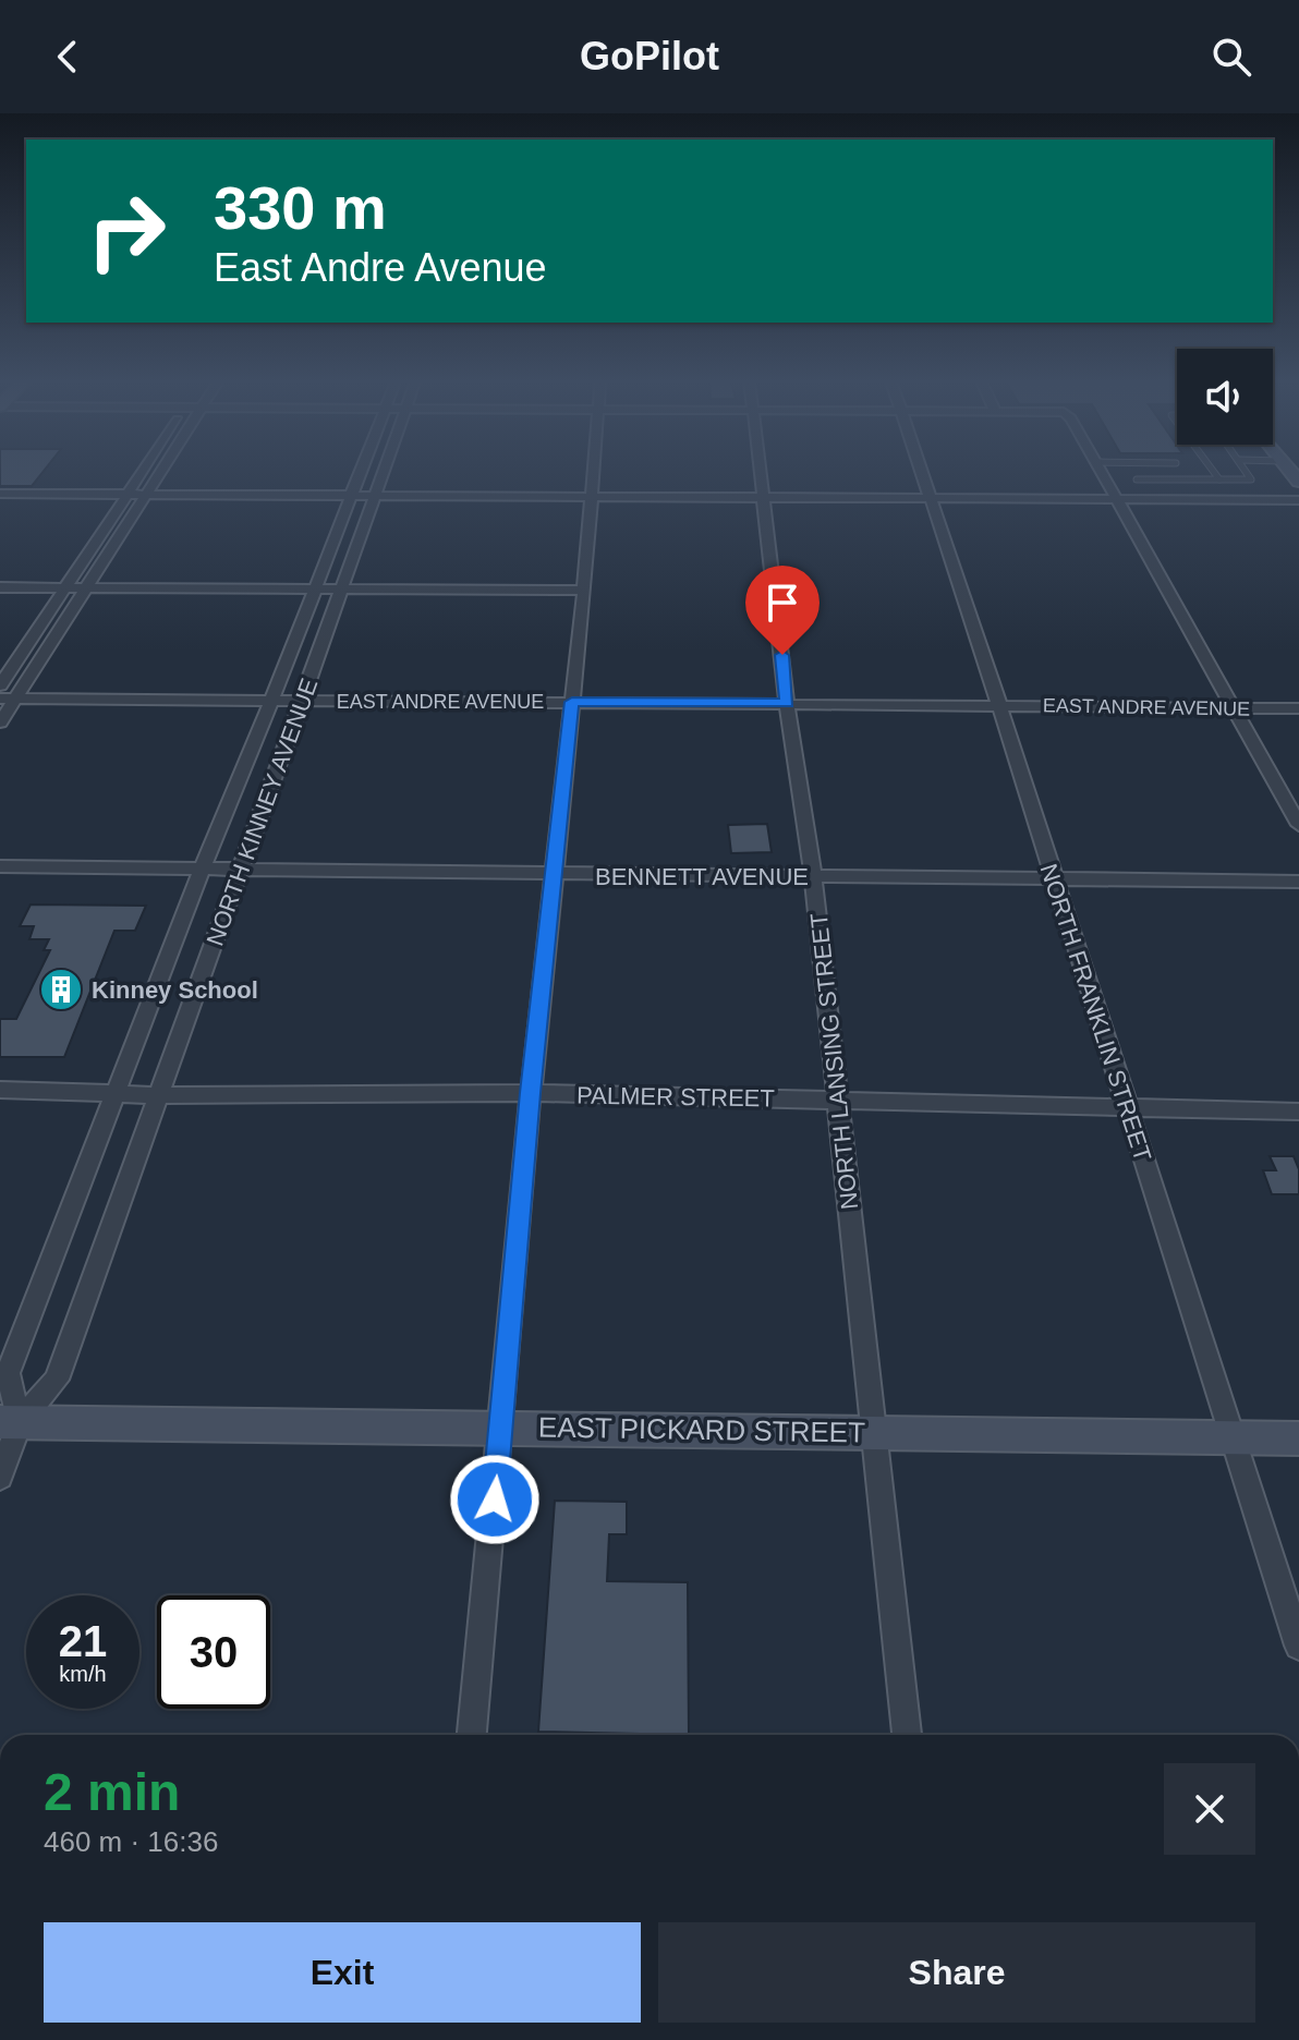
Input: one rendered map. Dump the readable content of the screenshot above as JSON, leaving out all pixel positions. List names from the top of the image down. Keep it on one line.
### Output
{"streets":{"main road":["EAST PICKARD STREET"],"street":["EAST ANDRE AVENUE","NORTH KINNEY AVENUE","BENNETT AVENUE","NORTH FRANKLIN STREET","NORTH LANSING STREET","PALMER STREET"]},"crossings":[["EAST ANDRE AVENUE","NORTH KINNEY AVENUE"],["EAST ANDRE AVENUE","NORTH FRANKLIN STREET"],["EAST ANDRE AVENUE","NORTH LANSING STREET"],["NORTH KINNEY AVENUE","BENNETT AVENUE"],["NORTH KINNEY AVENUE","PALMER STREET"],["NORTH KINNEY AVENUE","EAST PICKARD STREET"],["BENNETT AVENUE","NORTH FRANKLIN STREET"],["BENNETT AVENUE","NORTH LANSING STREET"],["NORTH FRANKLIN STREET","PALMER STREET"],["NORTH FRANKLIN STREET","EAST PICKARD STREET"],["NORTH LANSING STREET","PALMER STREET"],["NORTH LANSING STREET","EAST PICKARD STREET"]],"places":{"building":["Kinney School"]},"page":{"header":"GoPilot","turn":["330 m","East Andre Avenue"],"speed":"21 km/h","limit":"30","heading":["2 min","460 m · 16:36"],"buttons":["Exit","Share"]}}
